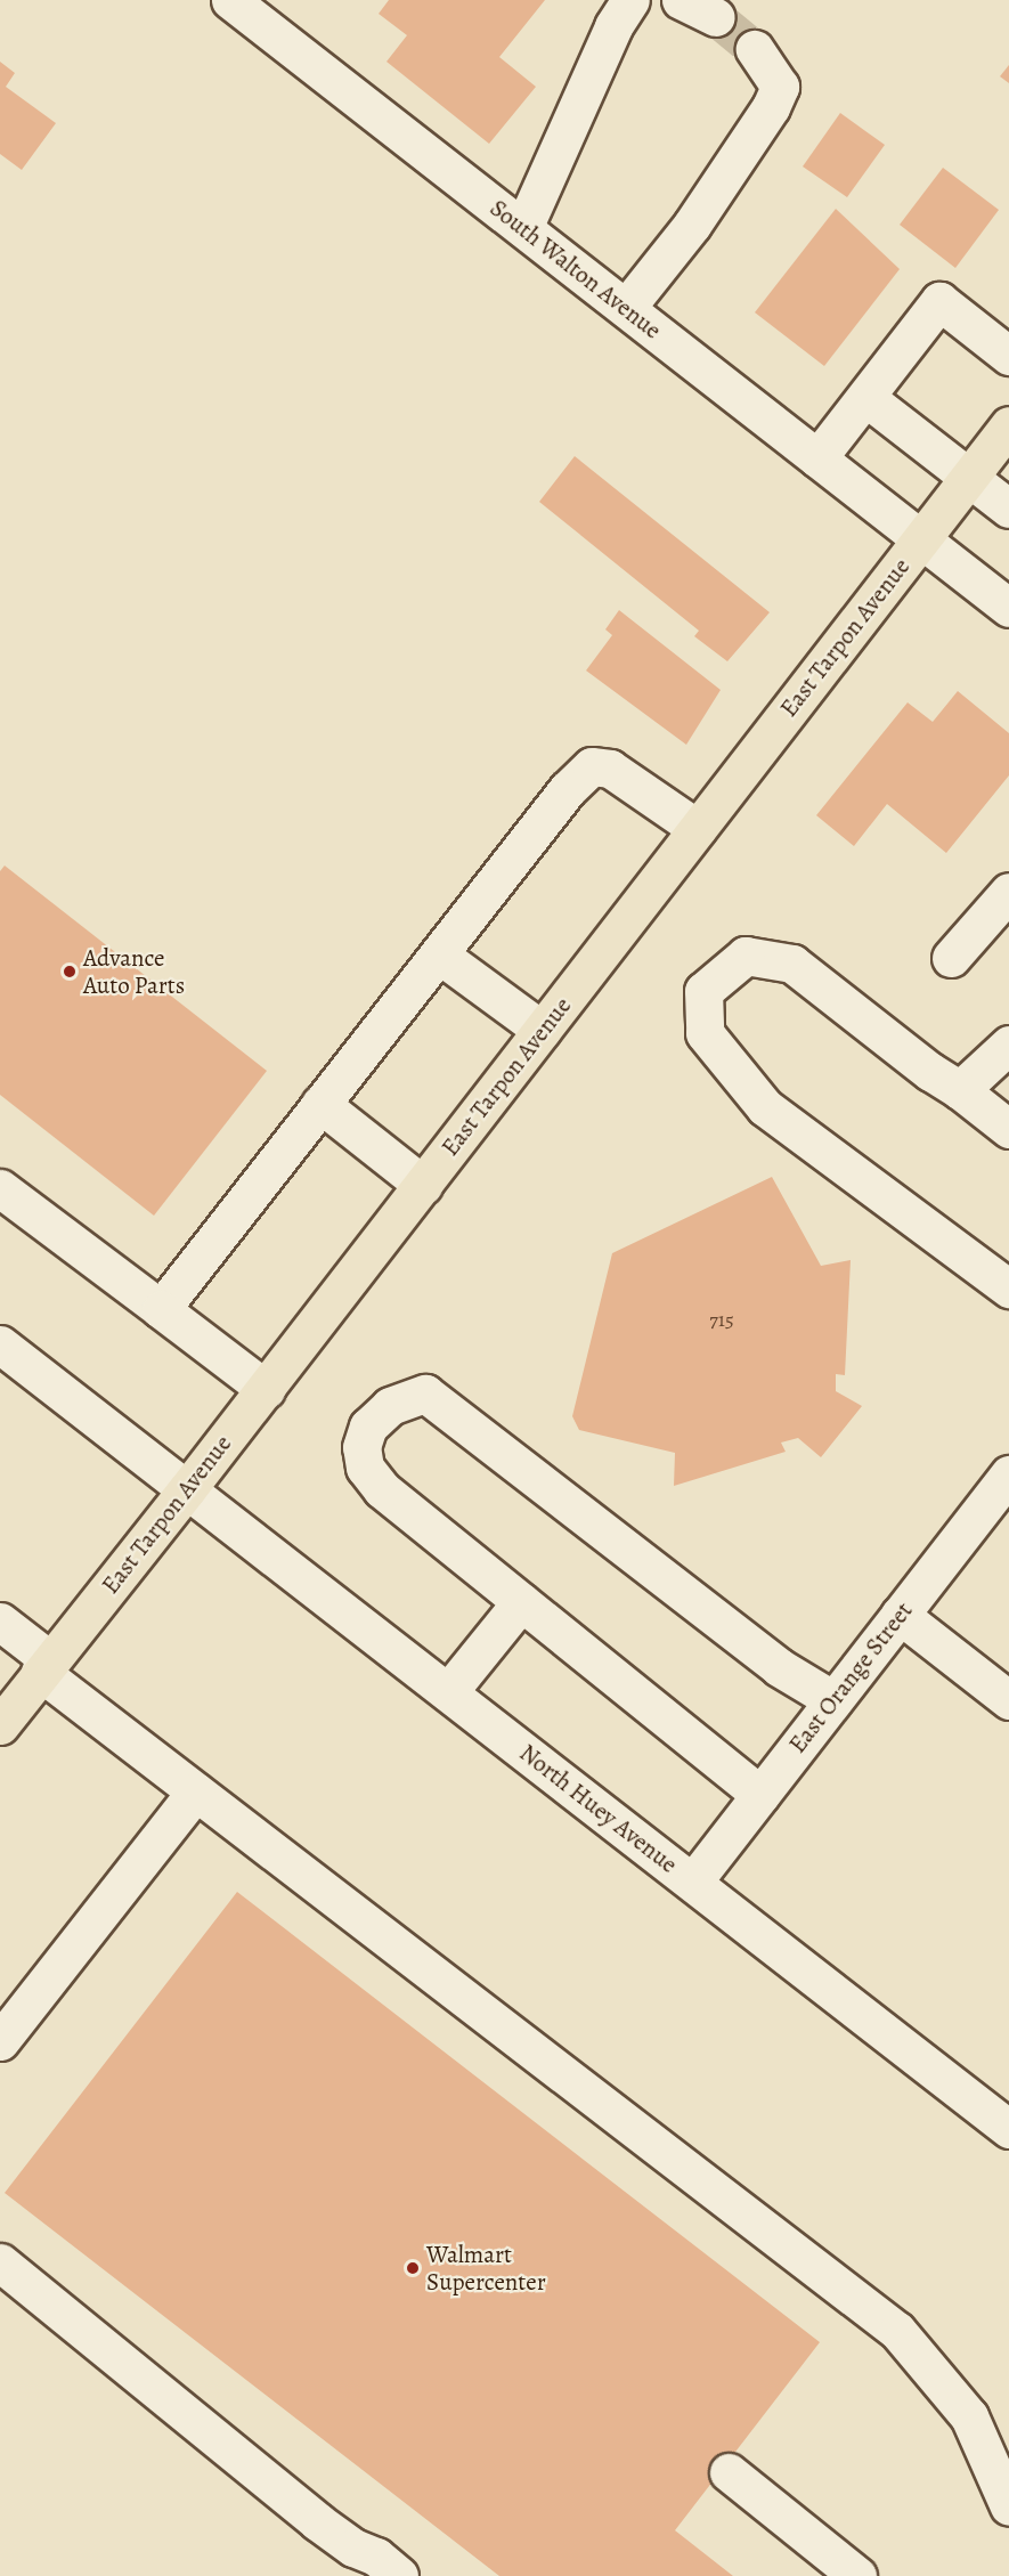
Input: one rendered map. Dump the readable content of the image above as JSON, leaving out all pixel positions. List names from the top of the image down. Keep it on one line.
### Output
{"streets":{"main road":["East Tarpon Avenue"],"street":["South Walton Avenue","East Orange Street","North Huey Avenue"]},"crossings":[["South Walton Avenue","East Tarpon Avenue"],["East Tarpon Avenue","North Huey Avenue"],["East Orange Street","North Huey Avenue"]],"places":["Advance Auto Parts","Walmart Supercenter"],"house_numbers":["715"]}
